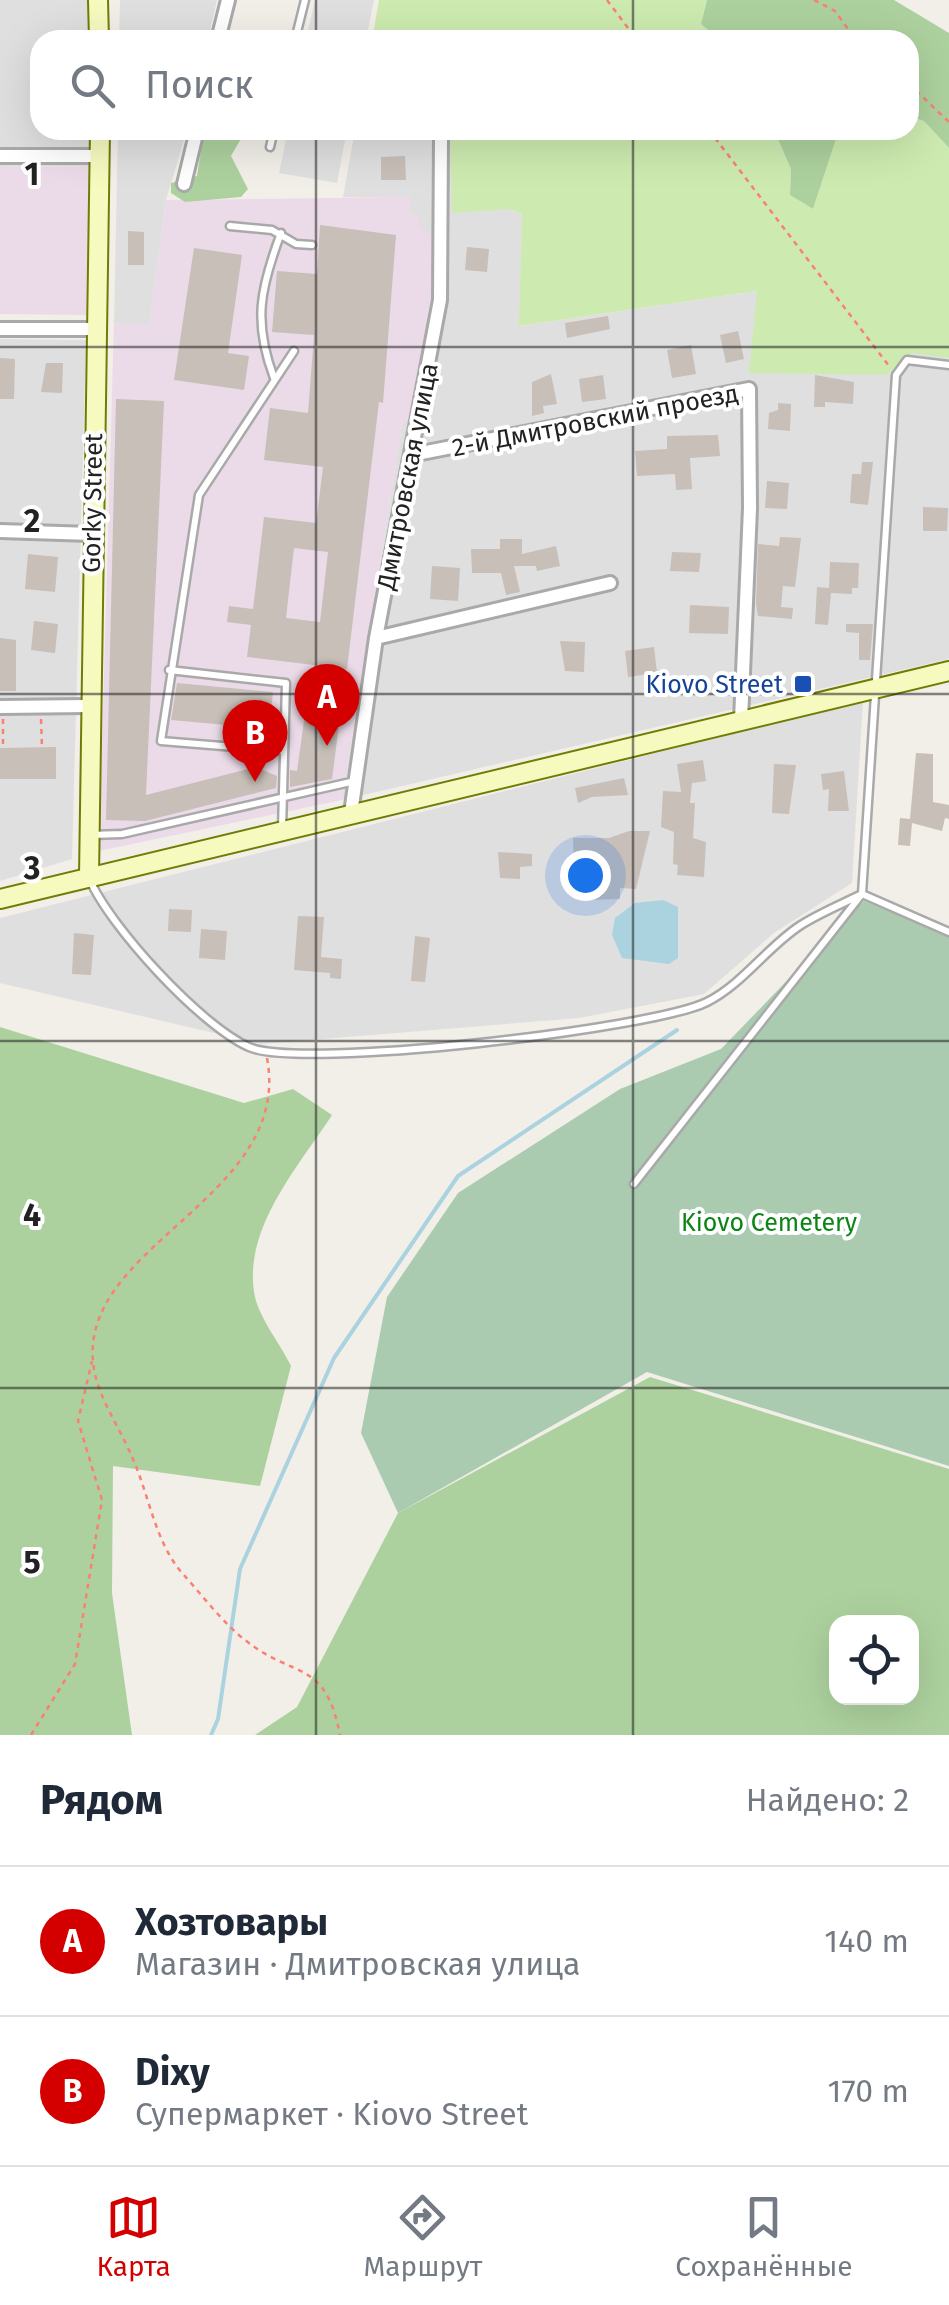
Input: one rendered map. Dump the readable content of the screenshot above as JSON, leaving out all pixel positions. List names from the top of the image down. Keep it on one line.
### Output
{"streets":{"main road":["Gorky Street"],"street":["2-й Дмитровский проезд","Дмитровская улица"]},"crossings":[["2-й Дмитровский проезд","Дмитровская улица"]],"parks":["Kiovo Cemetery"],"places":{"transit":["Kiovo Street"]},"page":{"search":"Поиск","pins":["A","B"],"heading":["Рядом","Найдено: 2"],"list":[{"mark":"A","name":"Хозтовары","note":"Магазин · Дмитровская улица","value":"140 m"},{"mark":"B","name":"Dixy","note":"Супермаркет · Kiovo Street","value":"170 m"}],"nav":["Карта","Маршрут","Сохранённые"]},"grid":{"rows":["1","2","3","4","5"]}}
